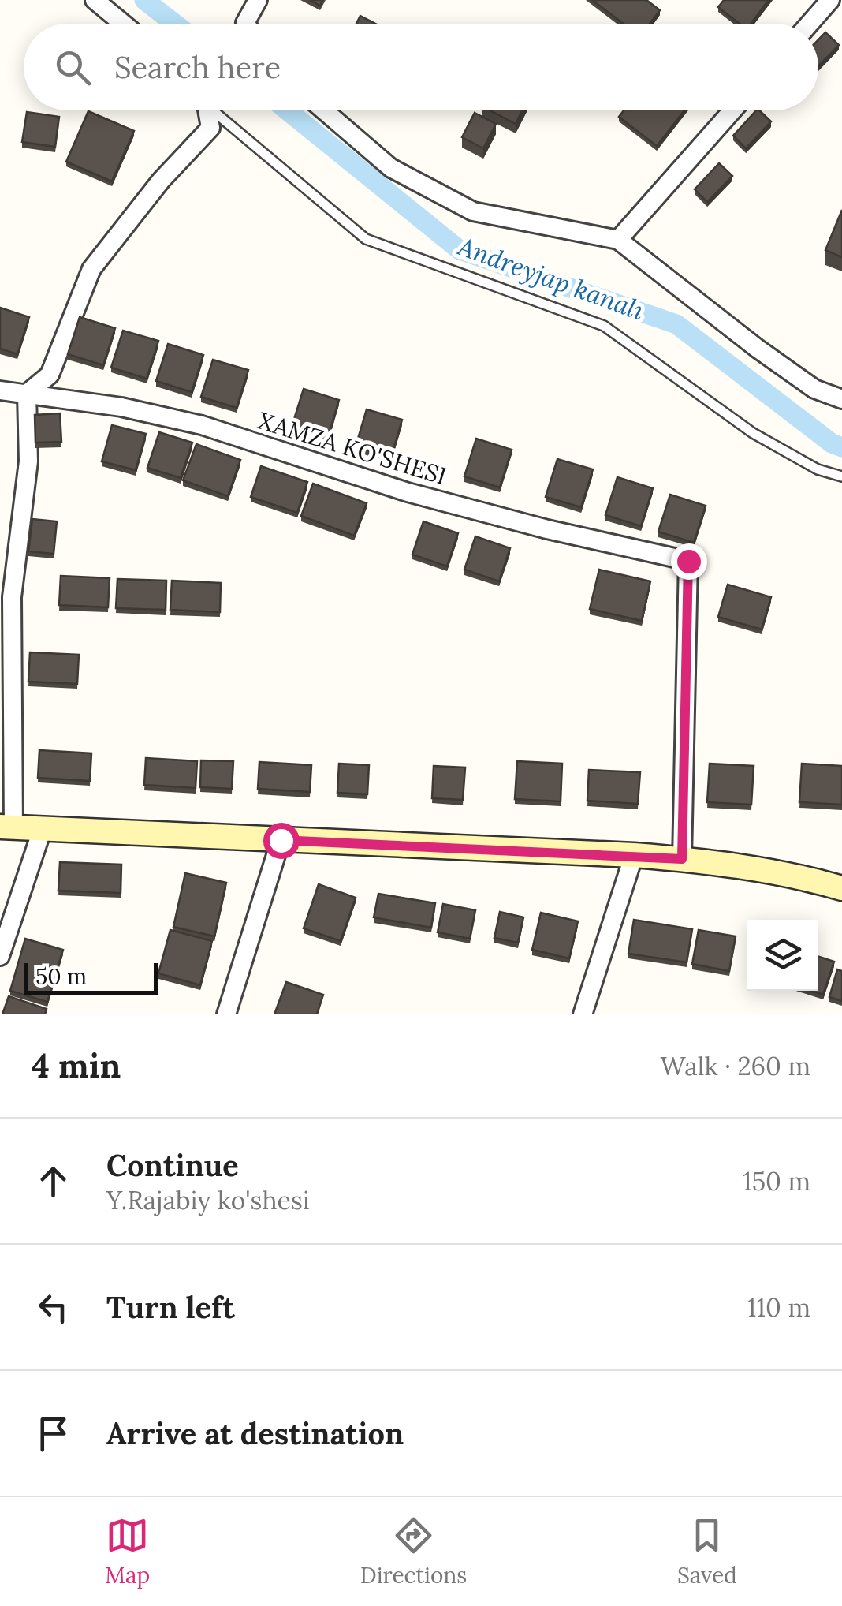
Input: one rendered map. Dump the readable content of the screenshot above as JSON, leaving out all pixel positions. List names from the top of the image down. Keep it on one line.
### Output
{"streets":{"street":["XAMZA KO'SHESI"]},"water":["Andreyjap kanalı"],"scale_bar":"50 m","page":{"search":"Search here","scale":"50 m","heading":["4 min","Walk · 260 m"],"list":[["Continue","Y.Rajabiy ko'shesi","150 m"],["Turn left","110 m"],"Arrive at destination"],"nav":["Map","Directions","Saved"]}}
